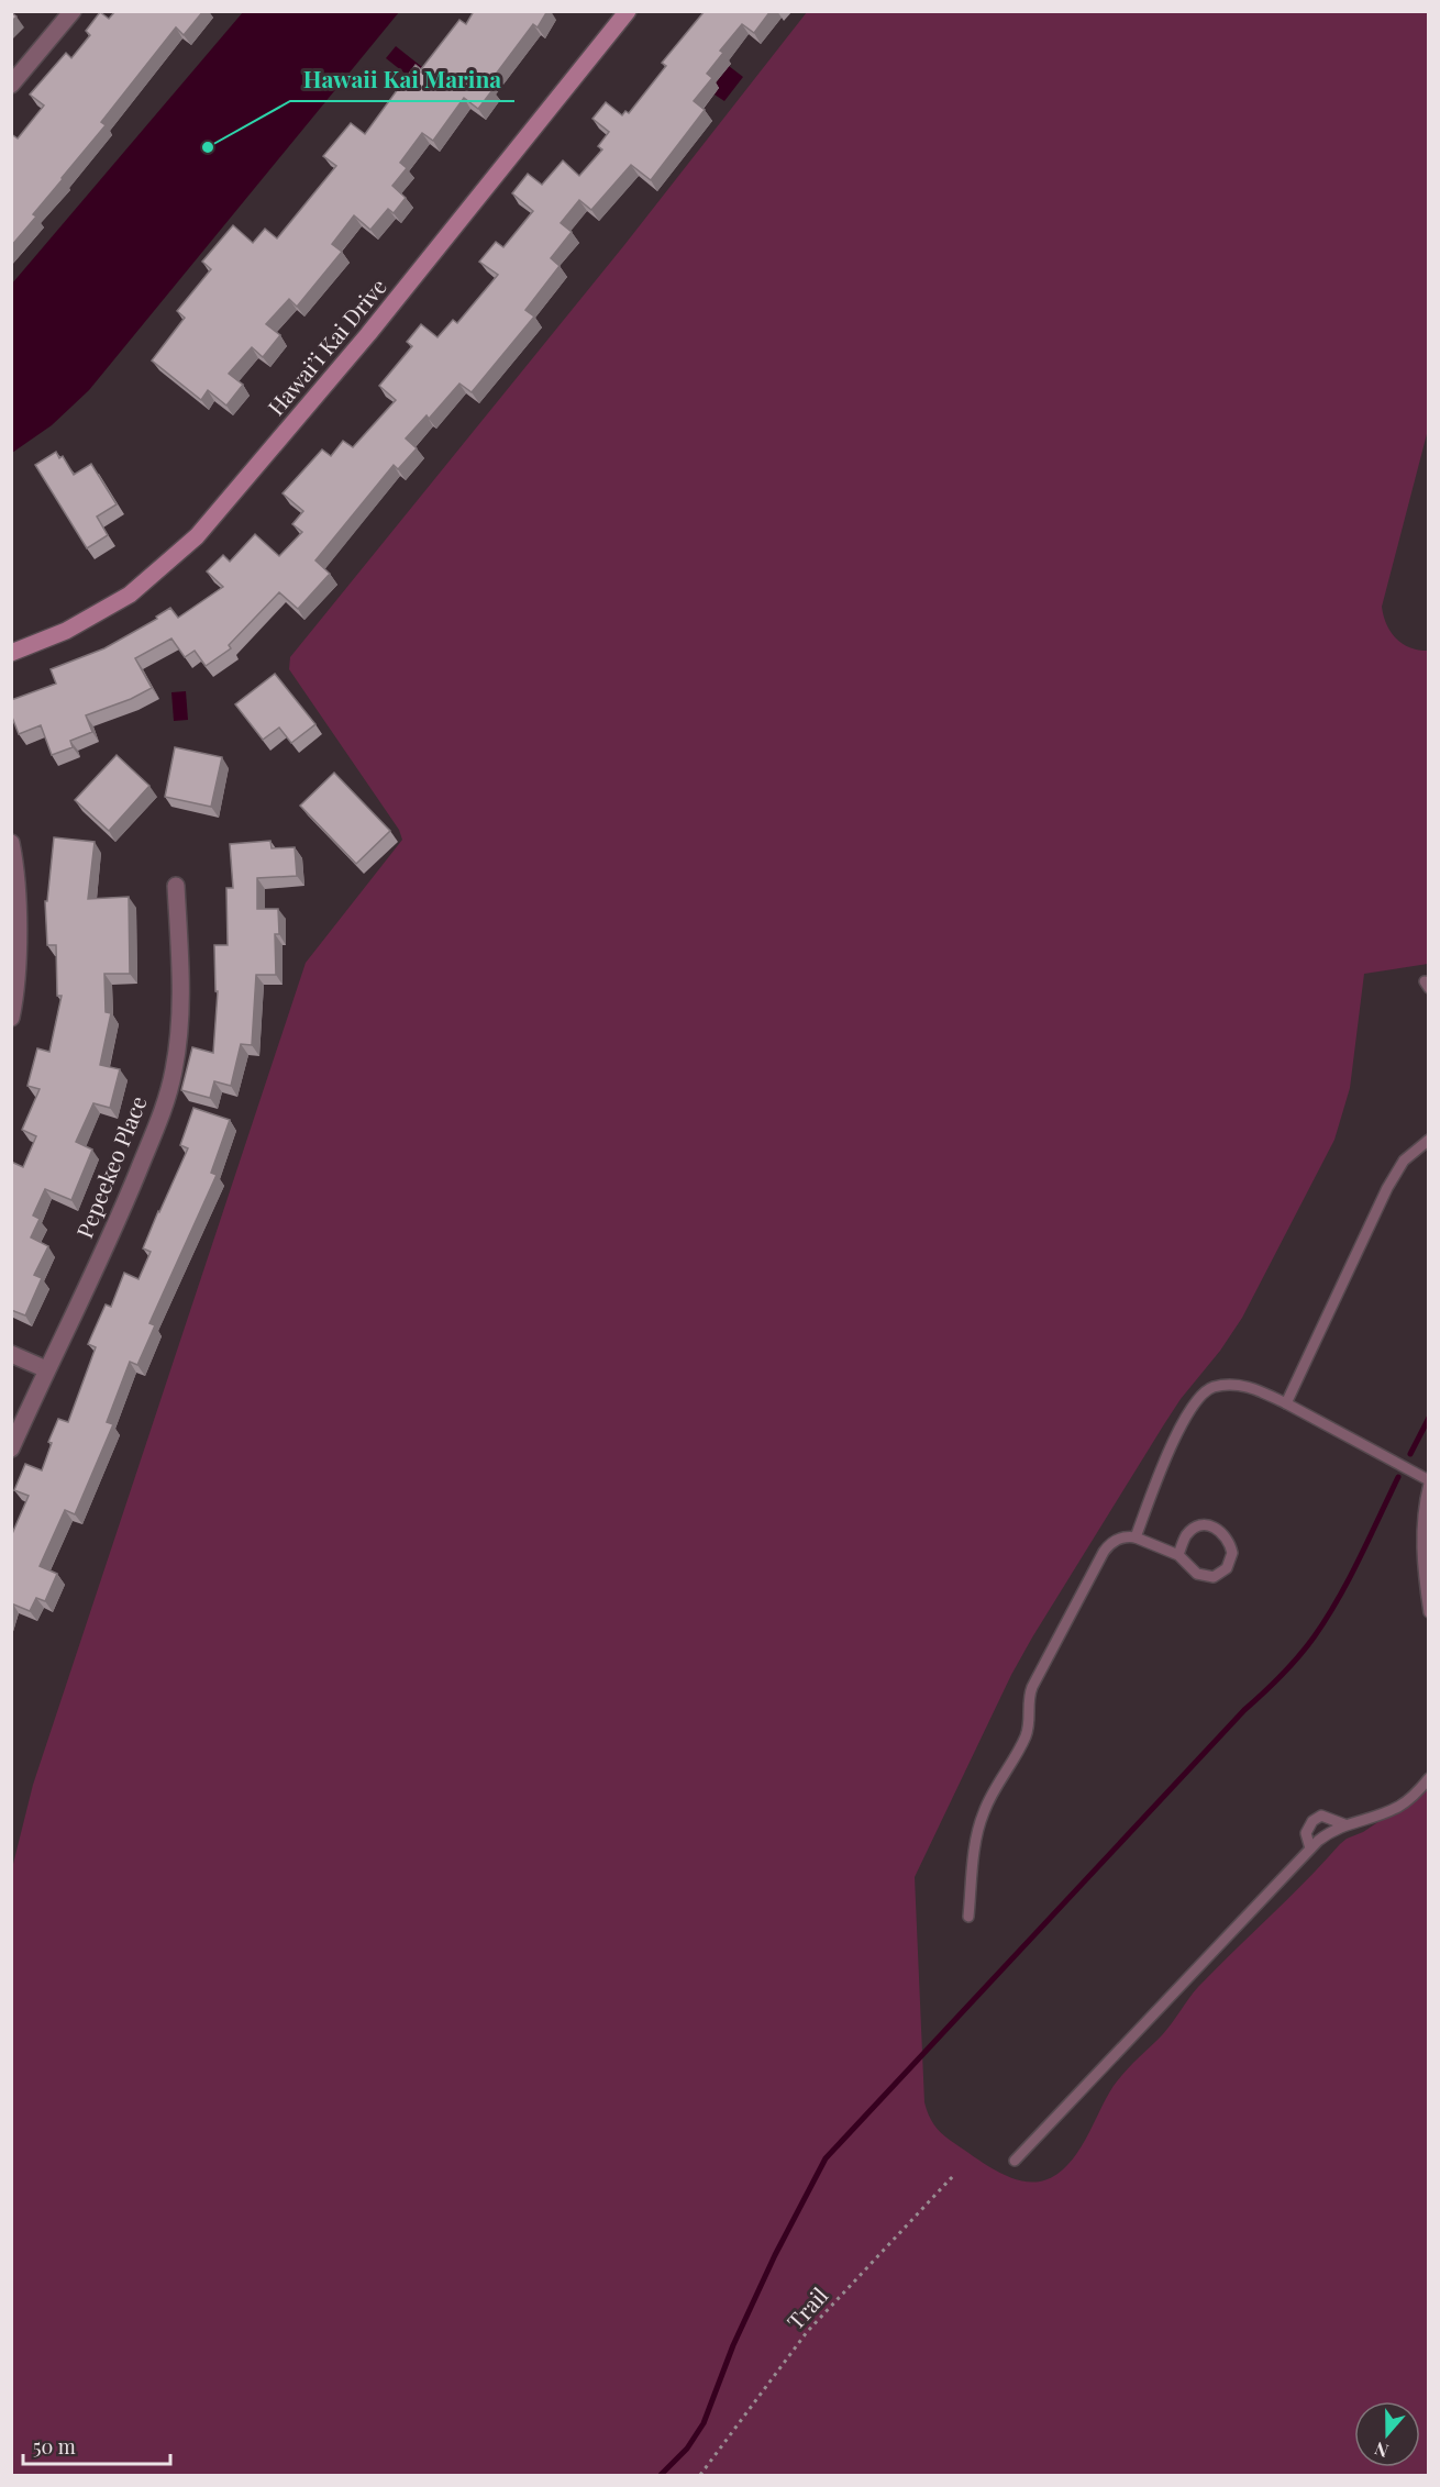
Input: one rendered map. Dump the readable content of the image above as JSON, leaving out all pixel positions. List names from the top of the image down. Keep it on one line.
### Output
{"streets":{"main road":["Hawai’i Kai Drive"],"street":["Pepeekeo Place"],"path":["Trail"]},"places":["Hawaii Kai Marina"],"scale_bar":"50 m","north":"bottom"}
